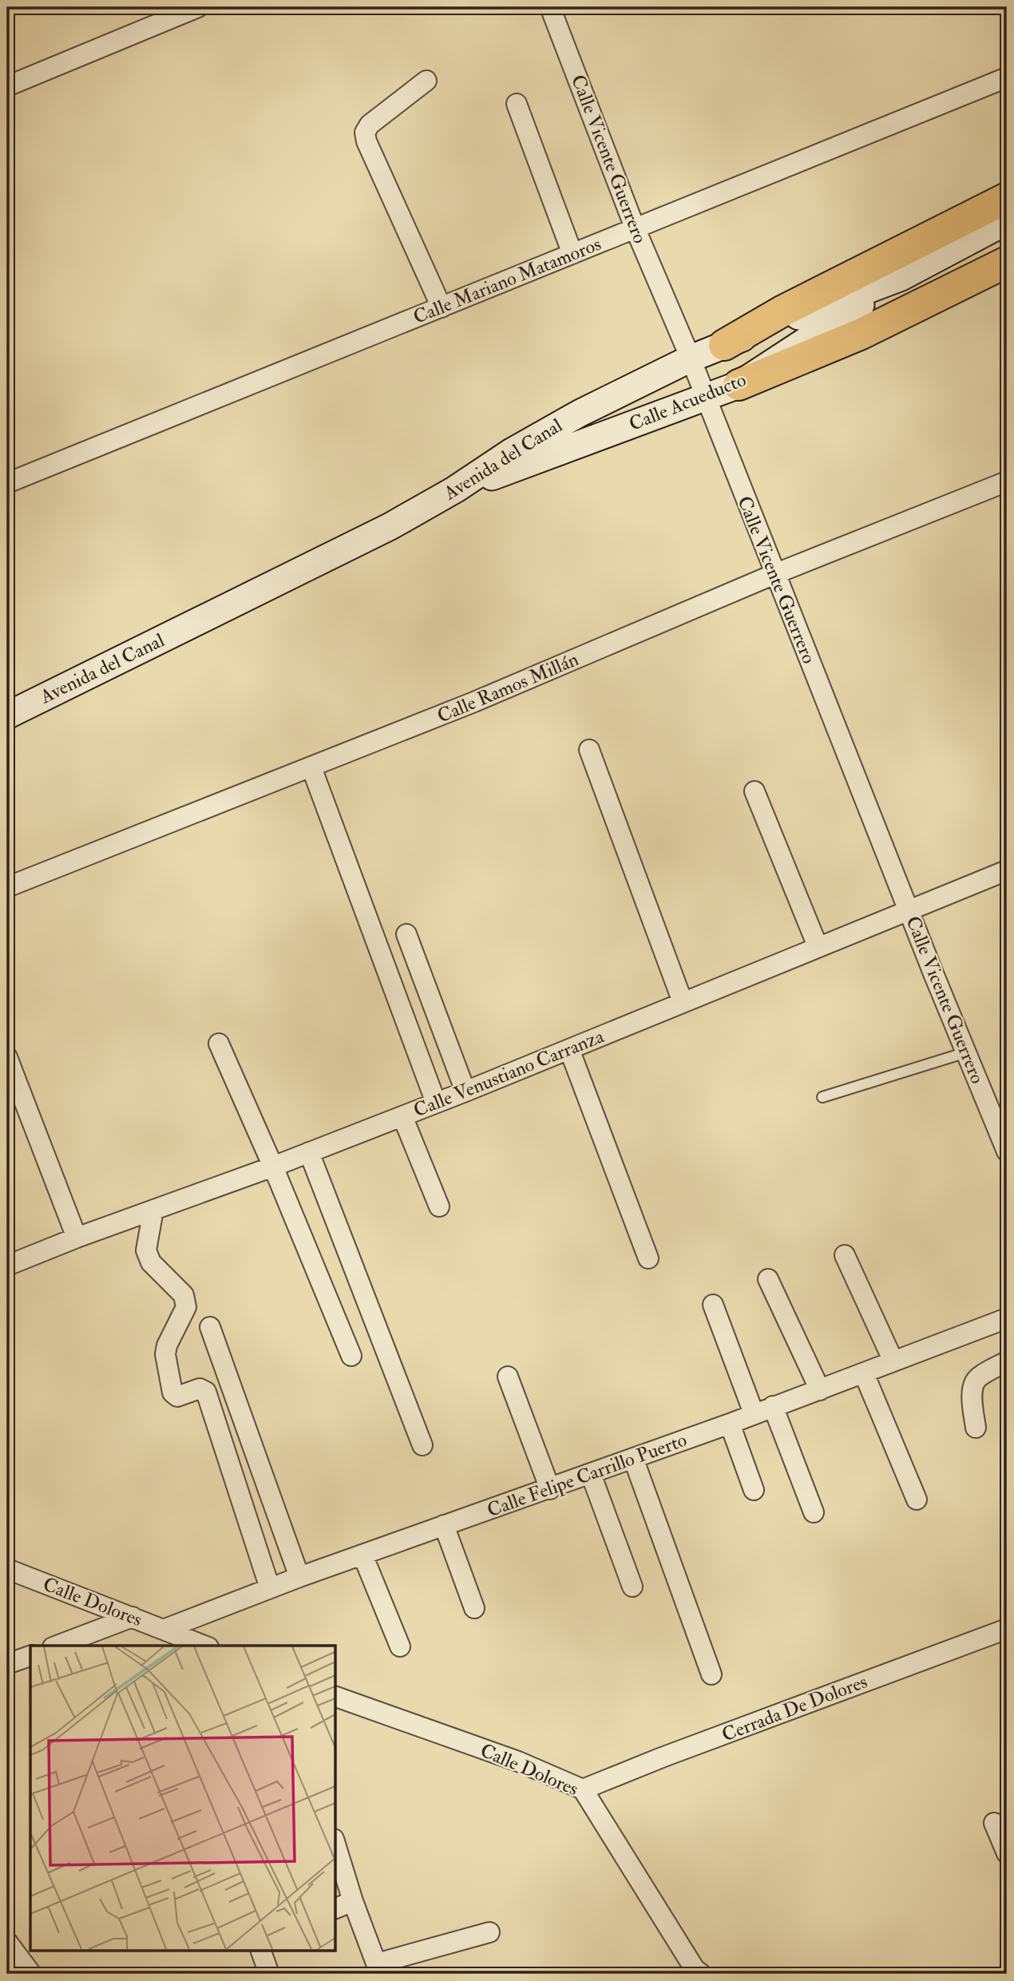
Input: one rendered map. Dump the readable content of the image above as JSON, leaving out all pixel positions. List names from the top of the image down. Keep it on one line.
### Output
{"streets":{"main road":["Calle Acueducto","Avenida del Canal"],"street":["Calle Vicente Guerrero","Calle Mariano Matamoros","Calle Ramos Millán","Calle Venustiano Carranza","Calle Felipe Carrillo Puerto","Calle Dolores","Cerrada De Dolores"]},"crossings":[["Calle Vicente Guerrero","Calle Mariano Matamoros"],["Calle Vicente Guerrero","Calle Acueducto"],["Calle Vicente Guerrero","Avenida del Canal"],["Calle Vicente Guerrero","Calle Ramos Millán"],["Calle Vicente Guerrero","Calle Venustiano Carranza"],["Calle Acueducto","Avenida del Canal"],["Calle Felipe Carrillo Puerto","Calle Dolores"],["Calle Dolores","Cerrada De Dolores"]]}
